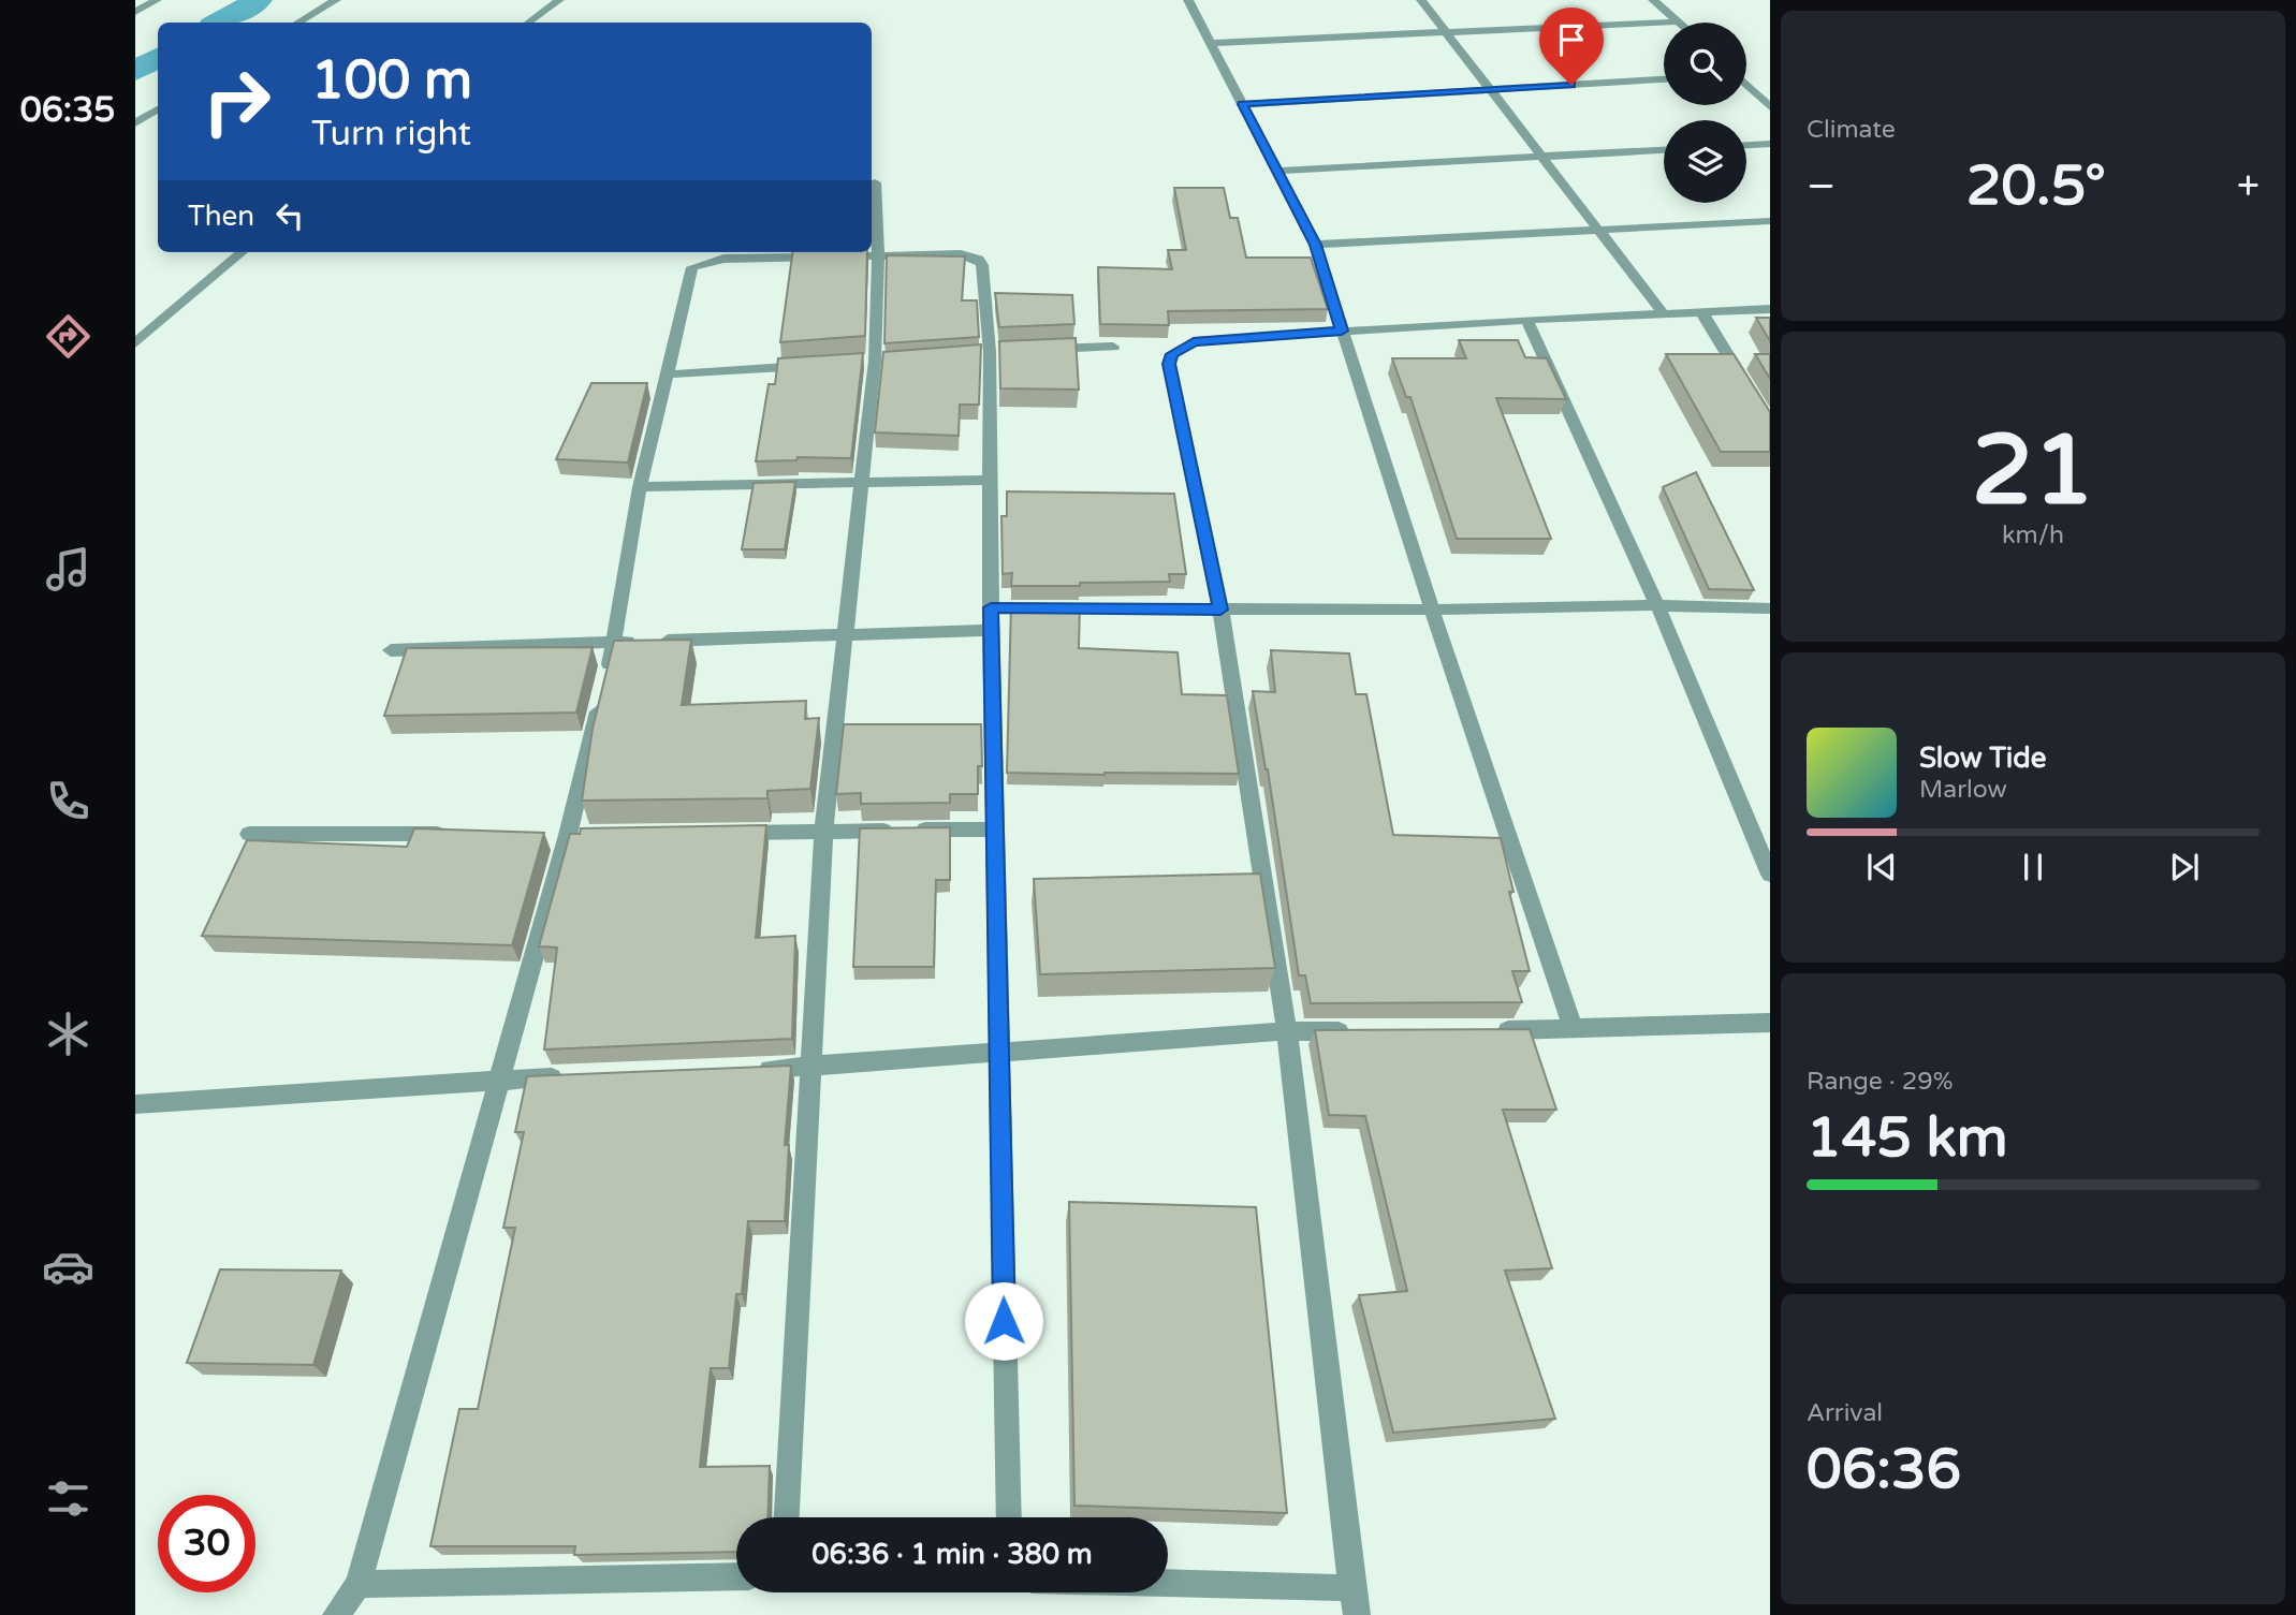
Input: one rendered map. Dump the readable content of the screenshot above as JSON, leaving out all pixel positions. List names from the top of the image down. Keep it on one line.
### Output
{"page":{"tabs":"06:35","tile":["Climate",["21","km/h"],["Range · 29%","145 km"],["Arrival","06:36"]],"turn":["100 m","Turn right"],"heat":["−","20.5°","+"],"then":"Then","song":["Slow Tide","Marlow"],"limit":"30","trip":"06:36 · 1 min · 380 m"}}
